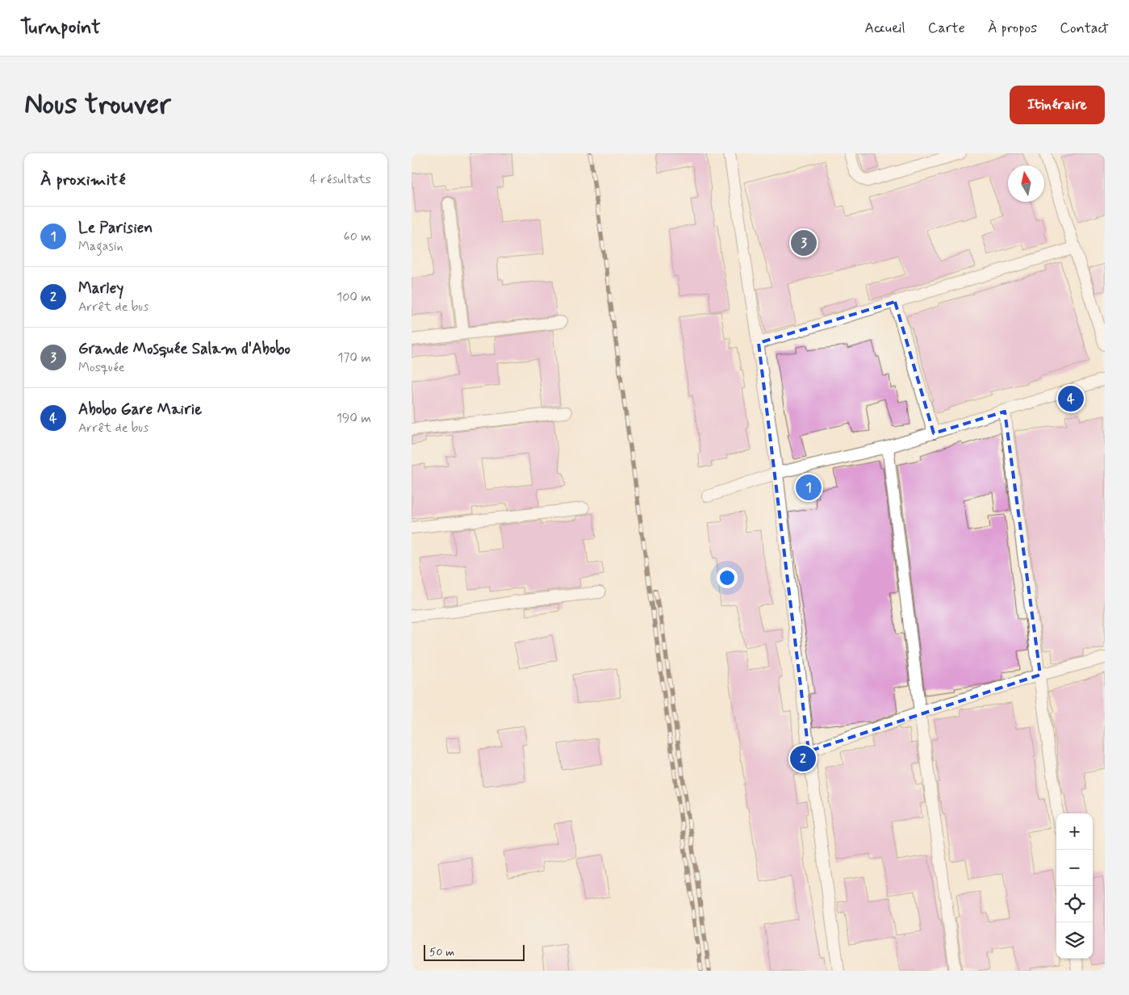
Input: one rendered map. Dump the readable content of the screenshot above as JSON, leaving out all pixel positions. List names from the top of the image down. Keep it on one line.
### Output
{"scale_bar":"50 m","north":"top","page":{"header":"Turnpoint","nav":["Accueil","Carte","À propos","Contact"],"buttons":"Itinéraire","title":"Nous trouver","heading":["À proximité","4 résultats"],"list":[{"mark":"1","name":"Le Parisien","note":"Magasin","value":"60 m"},{"mark":"2","name":"Marley","note":"Arrêt de bus","value":"100 m"},{"mark":"3","name":"Grande Mosquée Salam d'Abobo","note":"Mosquée","value":"170 m"},{"mark":"4","name":"Abobo Gare Mairie","note":"Arrêt de bus","value":"190 m"}],"pins":["3","4","1","2"],"map_buttons":["+","−"],"scale":"50 m"}}
